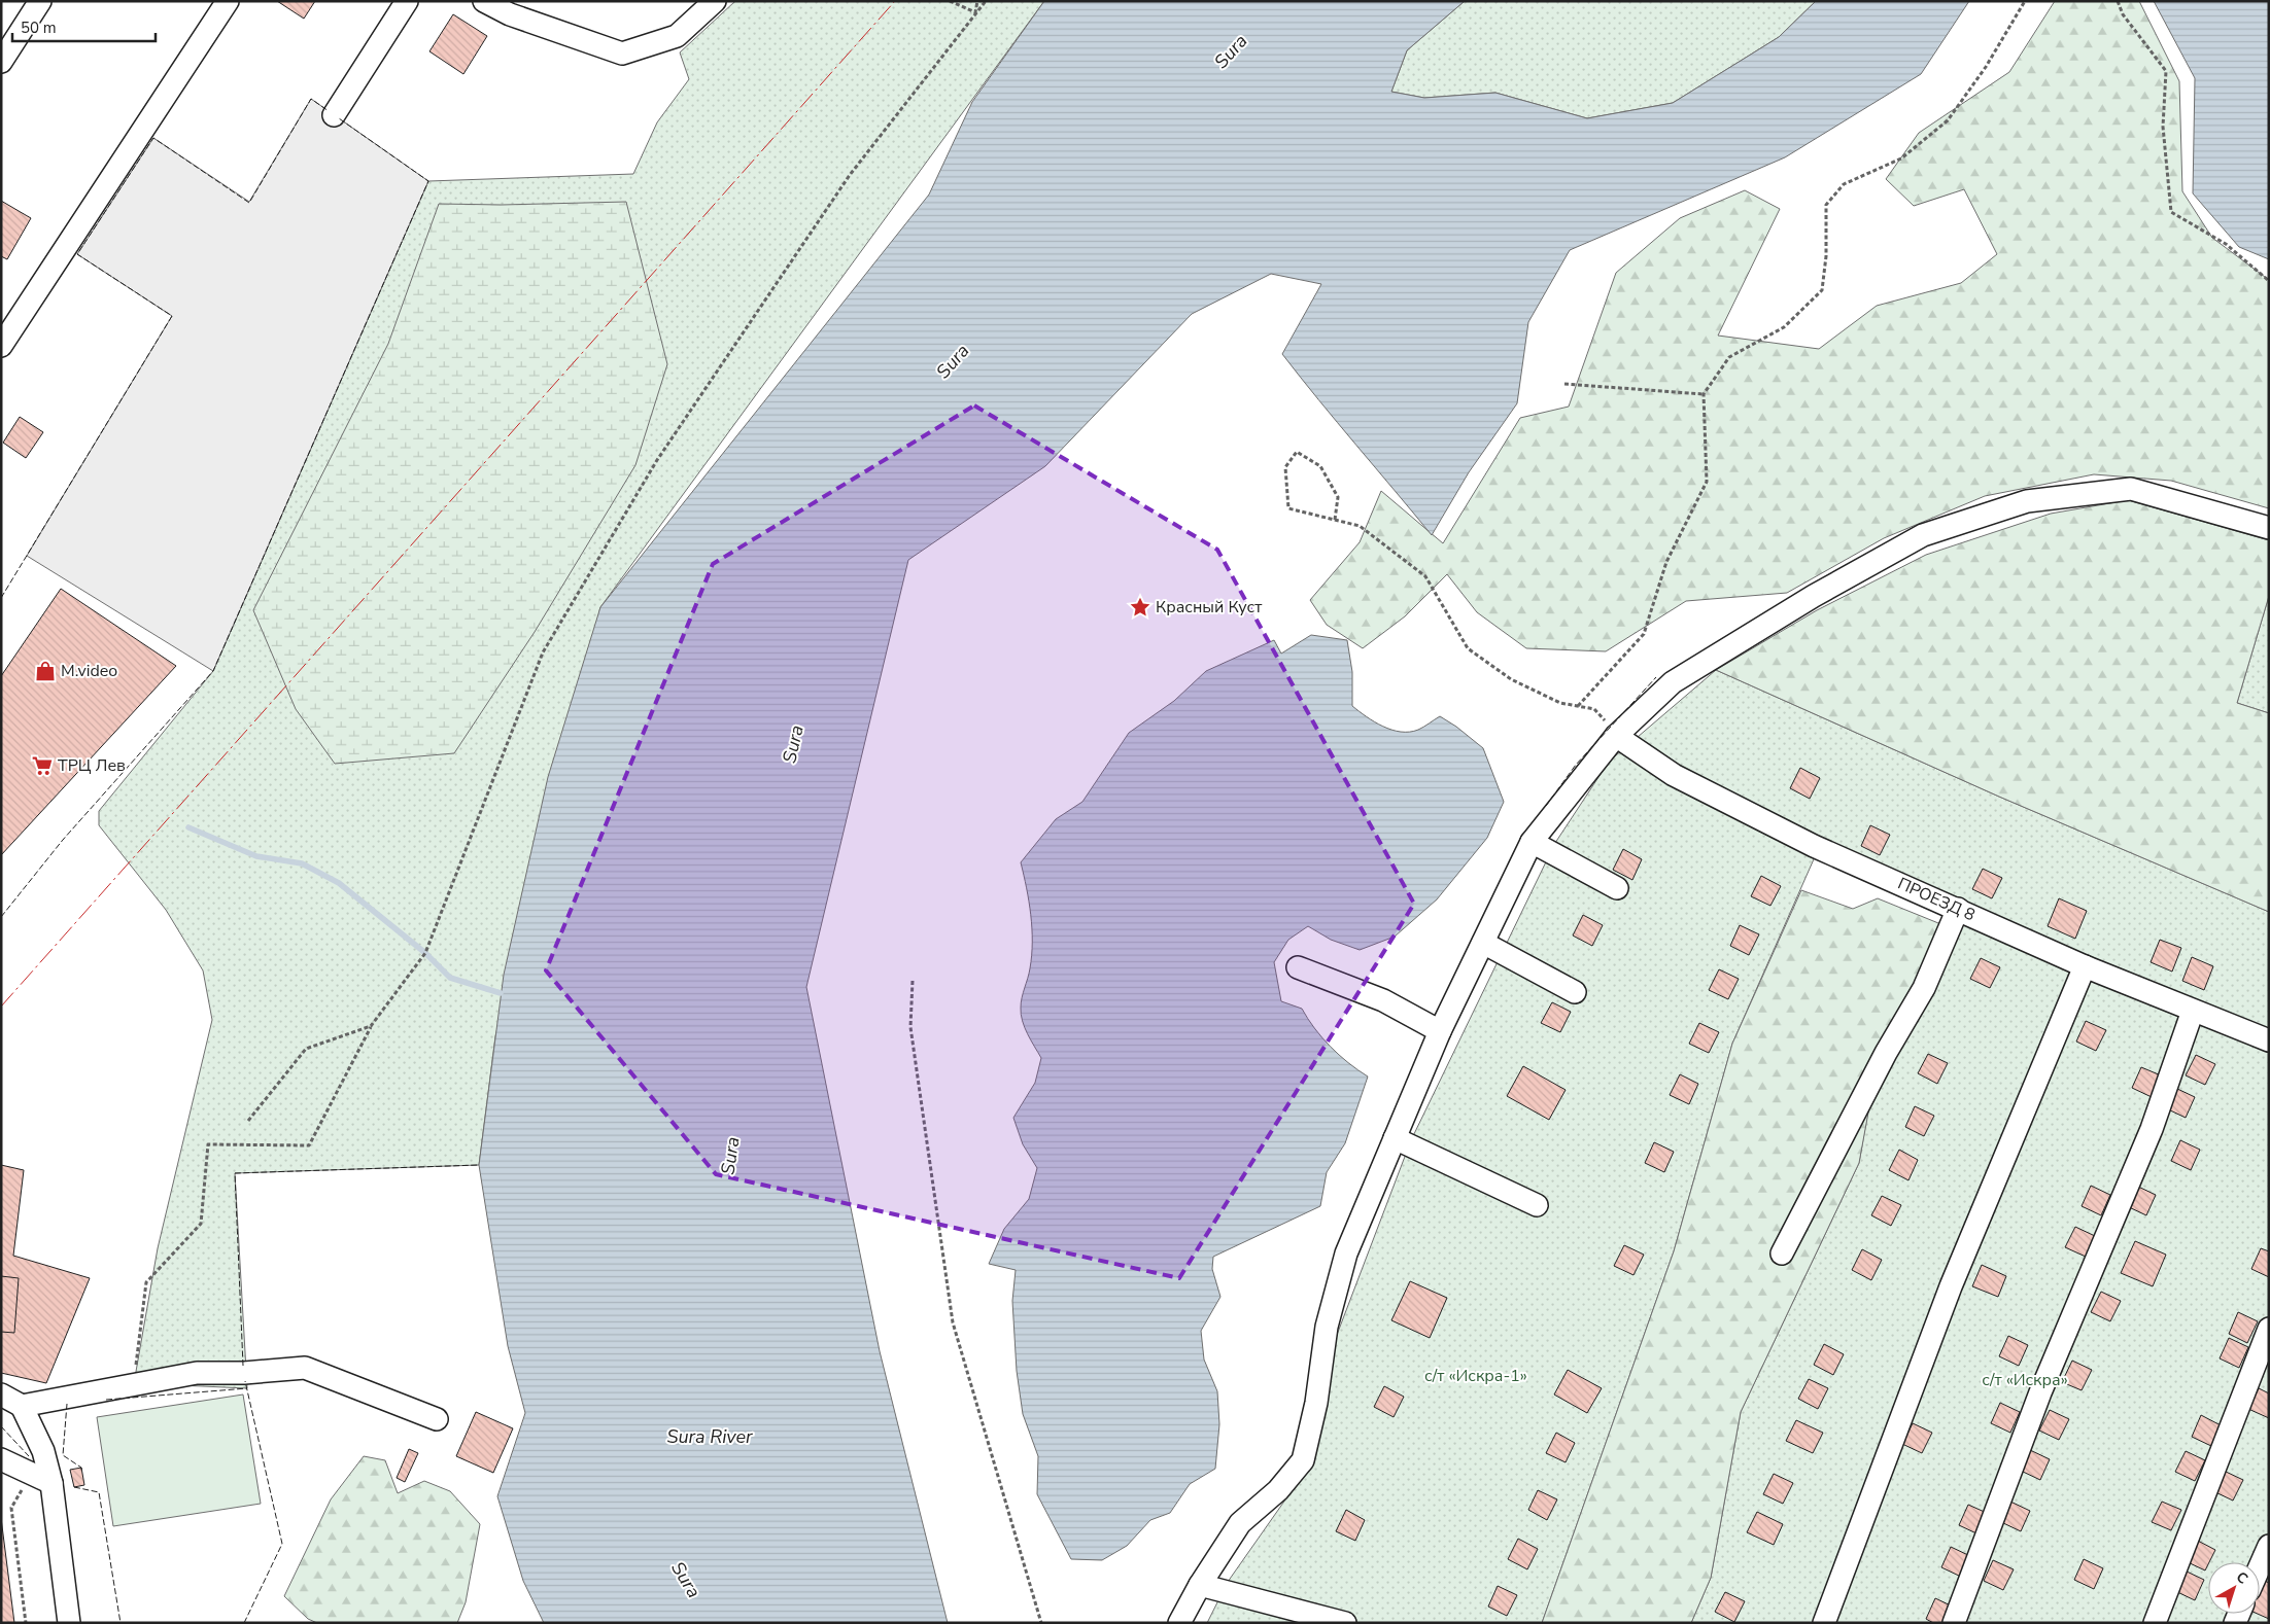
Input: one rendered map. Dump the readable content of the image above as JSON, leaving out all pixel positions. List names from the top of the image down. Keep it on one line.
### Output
{"streets":{"street":["ПРОЕЗД 8"]},"water":["Sura","Sura River"],"parks":["с/т «Искра-1»","с/т «Искра»"],"places":{"place":["Красный Куст"],"shop":["M.video"],"supermarket":["ТРЦ Лев"]},"scale_bar":"50 m","north":"top right"}
